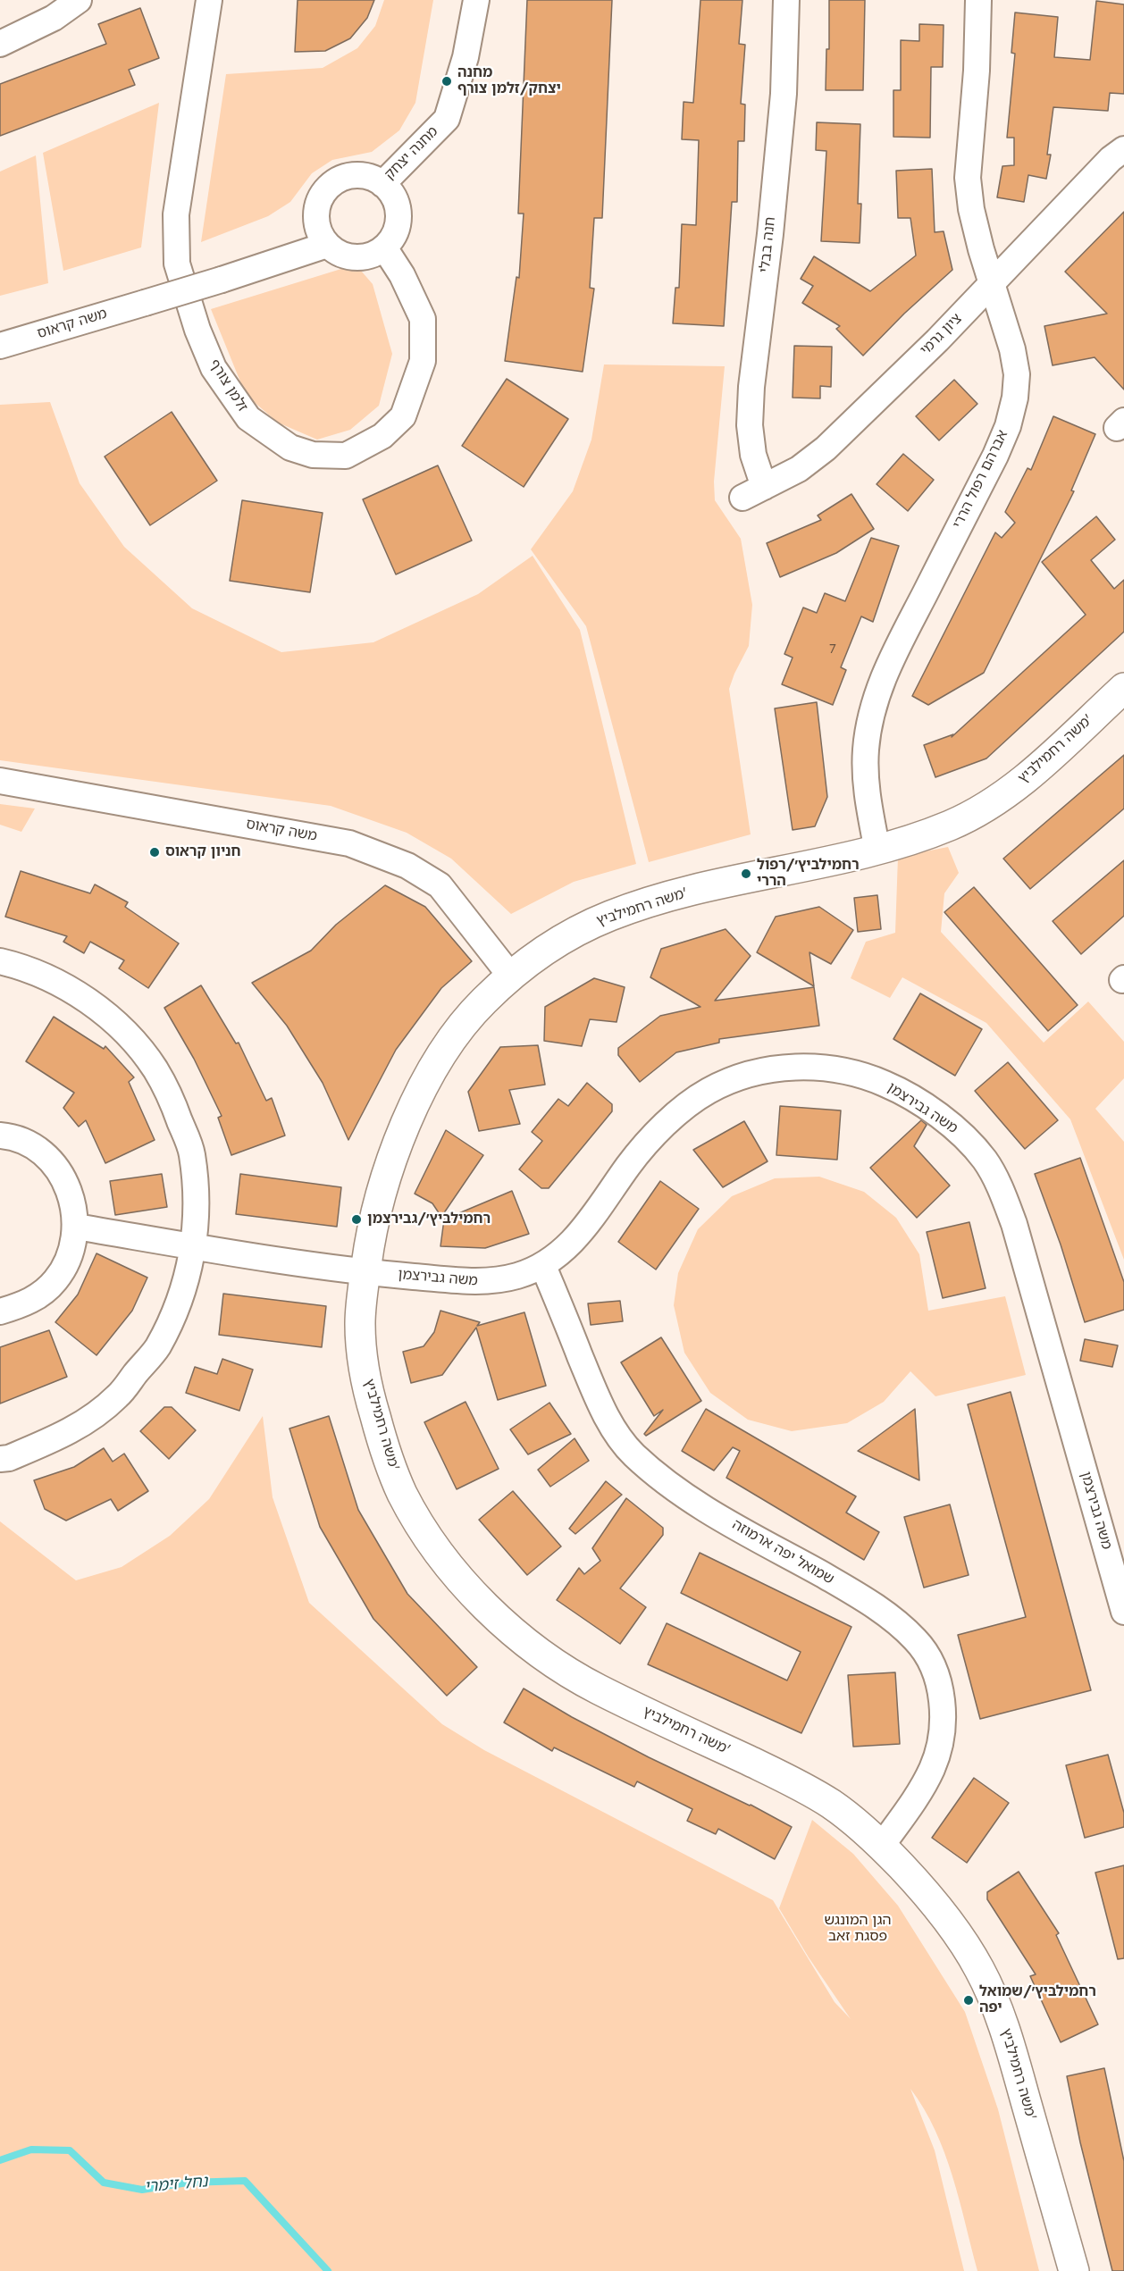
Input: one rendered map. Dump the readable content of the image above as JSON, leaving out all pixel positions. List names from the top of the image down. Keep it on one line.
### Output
{"streets":{"street":["מחנה יצחק","חנה בבלי","משה קראוס","ציון גרמי","זלמן צורף","אברהם רפול הררי","משה רחמילביץ'","משה גבירצמן","שמואל יפה ארמוזה"]},"crossings":[["מחנה יצחק","משה קראוס"],["מחנה יצחק","זלמן צורף"],["חנה בבלי","ציון גרמי"],["משה קראוס","זלמן צורף"],["משה קראוס","משה רחמילביץ'"],["ציון גרמי","אברהם רפול הררי"],["אברהם רפול הררי","משה רחמילביץ'"],["משה רחמילביץ'","משה גבירצמן"],["משה רחמילביץ'","שמואל יפה ארמוזה"],["משה גבירצמן","שמואל יפה ארמוזה"]],"water":["נחל זימרי"],"parks":["הגן המונגש פסגת זאב"],"places":["מחנה יצחק/זלמן צורף","חניון קראוס","רחמילביץ׳/רפול הררי","רחמילביץ׳/גבירצמן","רחמילביץ׳/שמואל יפה"],"house_numbers":["7"]}
